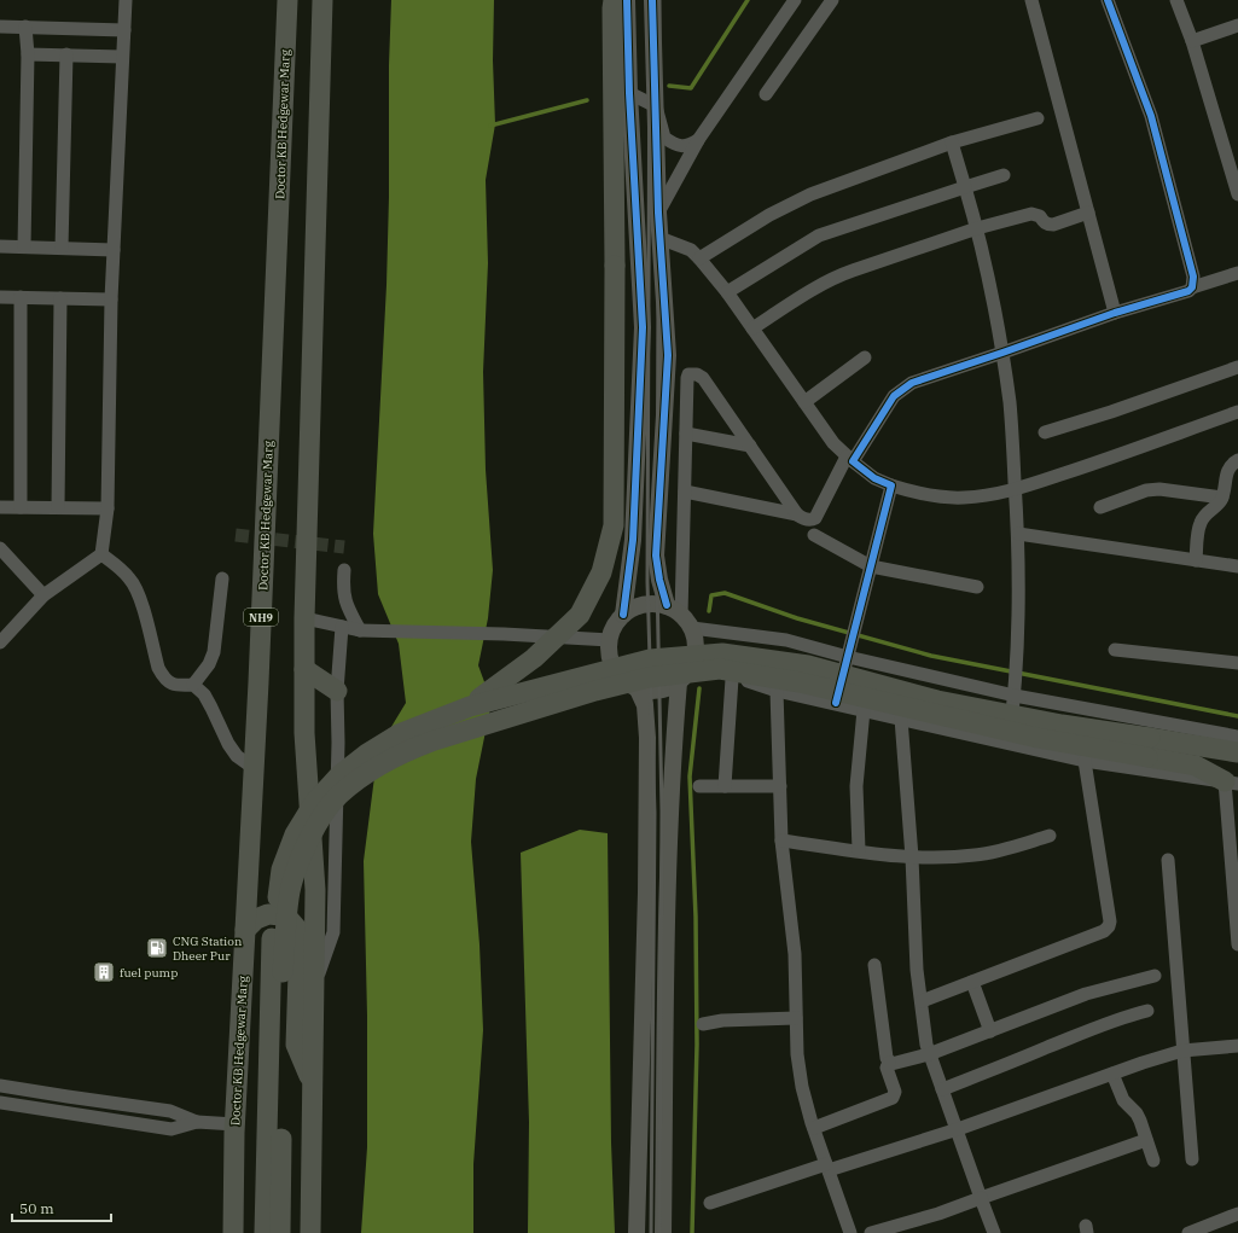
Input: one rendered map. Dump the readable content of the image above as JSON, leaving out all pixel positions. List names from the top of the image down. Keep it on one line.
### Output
{"streets":{"highway":["Doctor KB Hedgewar Marg","NH9"]},"places":{"fuel station":["CNG Station Dheer Pur"],"building":["fuel pump"]},"scale_bar":"50 m"}
